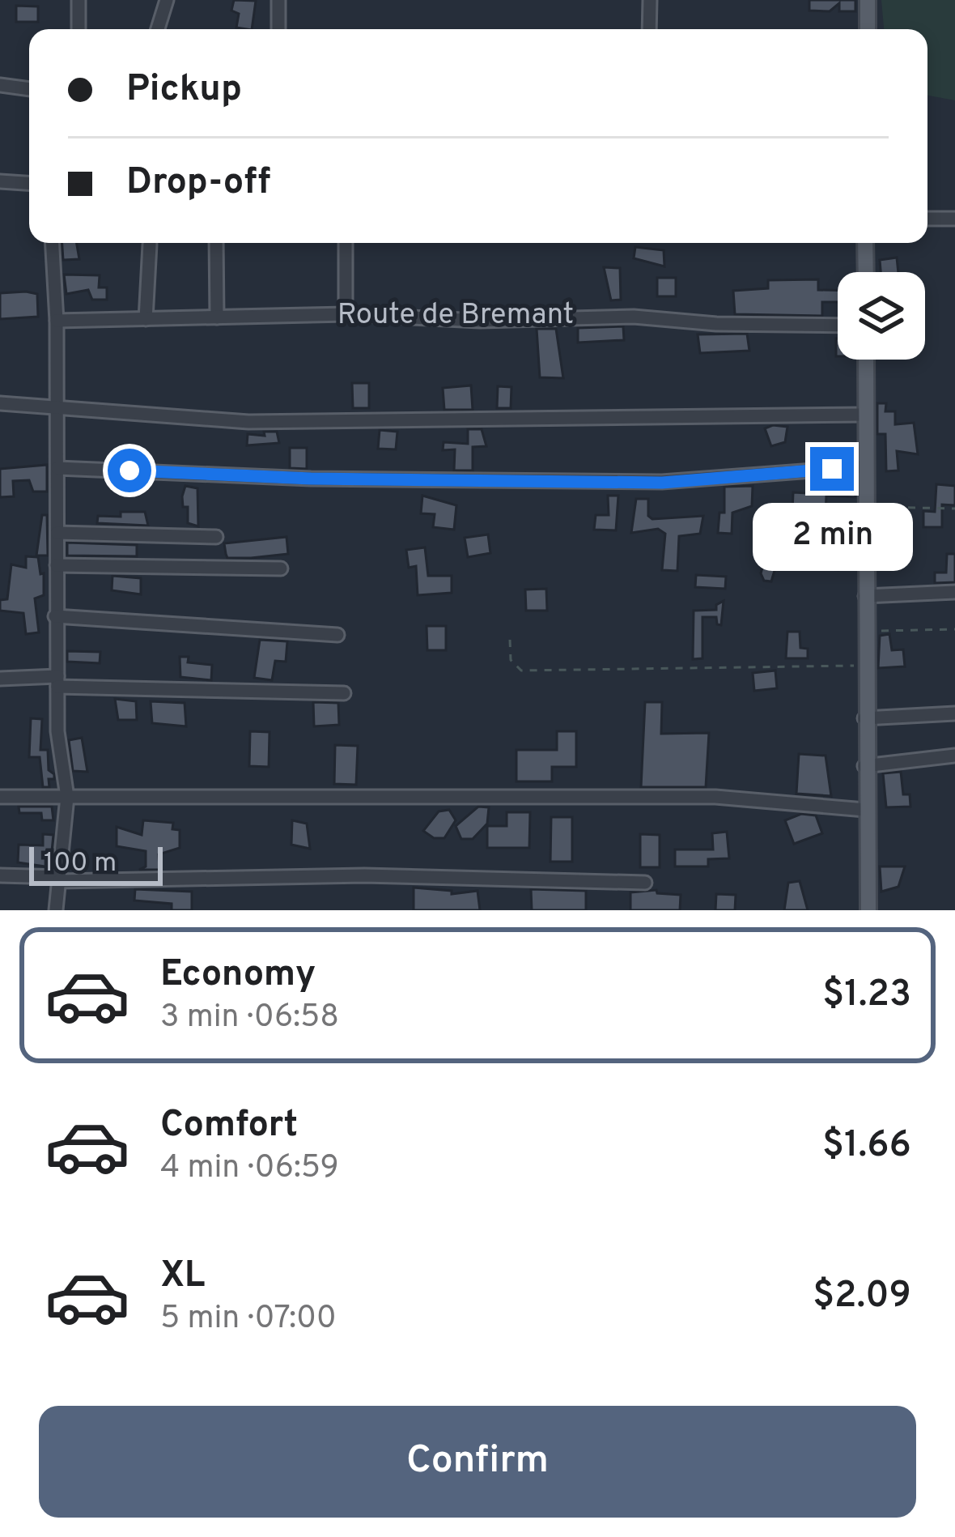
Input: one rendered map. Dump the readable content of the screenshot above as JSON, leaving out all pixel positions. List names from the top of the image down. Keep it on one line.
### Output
{"streets":{"street":["Route de Bremant"]},"scale_bar":"100 m","page":{"banner":["Pickup","Drop-off"],"bubble":"2 min","scale":"100 m","list":[{"name":"Economy","note":"3 min · 06:58","value":"$1.23"},{"name":"Comfort","note":"4 min · 06:59","value":"$1.66"},{"name":"XL","note":"5 min · 07:00","value":"$2.09"}],"buttons":"Confirm"}}
